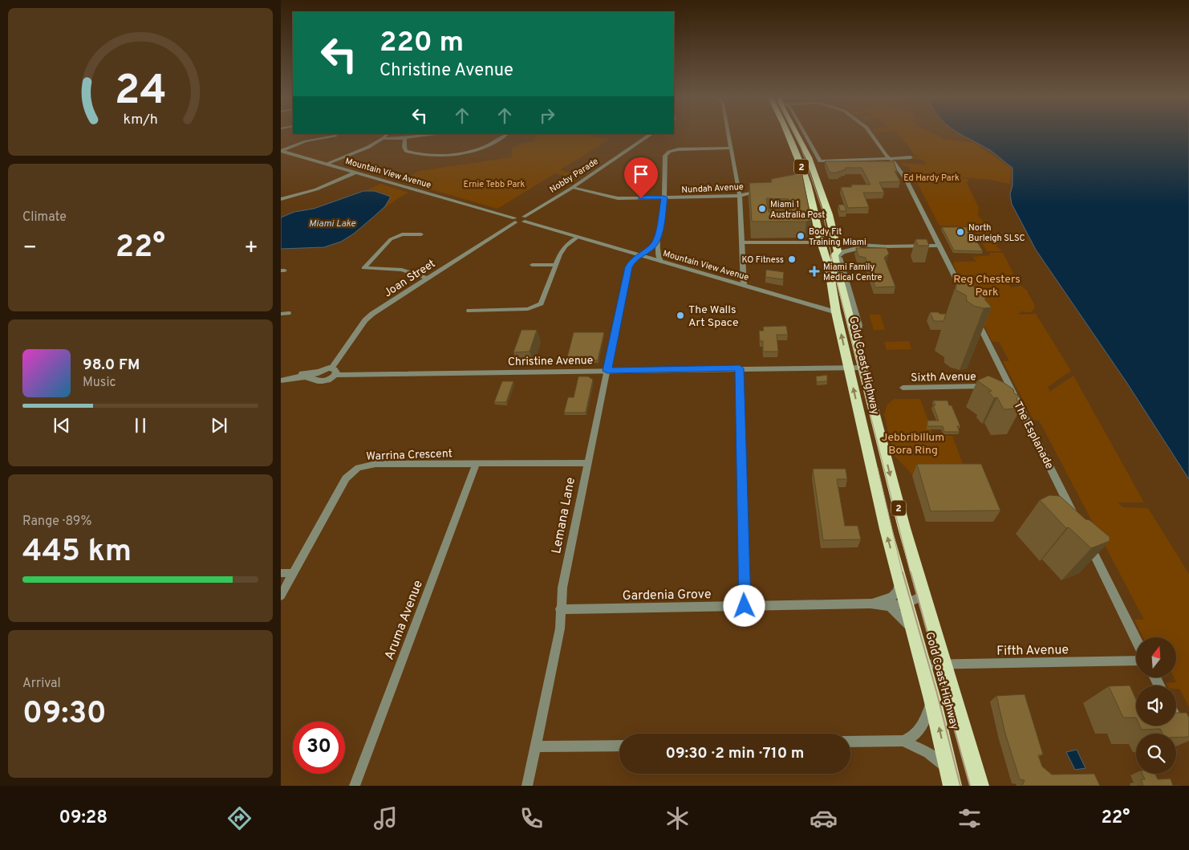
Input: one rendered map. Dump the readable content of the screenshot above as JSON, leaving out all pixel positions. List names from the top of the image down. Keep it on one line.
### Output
{"streets":{"highway":["2","Gold Coast Highway"],"street":["Mountain View Avenue","Nobby Parade","Nundah Avenue","Joan Street","Christine Avenue","Sixth Avenue","The Esplanade","Warrina Crescent","Lemana Lane","Gardenia Grove","Aruma Avenue","Fifth Avenue"]},"crossings":[["Mountain View Avenue","Nobby Parade"],["Mountain View Avenue","Joan Street"],["Mountain View Avenue","Gold Coast Highway"],["Mountain View Avenue","Lemana Lane"],["Nobby Parade","Nundah Avenue"],["Joan Street","Christine Avenue"],["Christine Avenue","Gold Coast Highway"],["Christine Avenue","Lemana Lane"],["Gold Coast Highway","Gardenia Grove"],["Gold Coast Highway","Fifth Avenue"],["Warrina Crescent","Lemana Lane"],["Warrina Crescent","Aruma Avenue"],["Lemana Lane","Gardenia Grove"]],"water":["Miami Lake"],"parks":["Ed Hardy Park","Ernie Tebb Park","Reg Chesters Park","Jebbribillum Bora Ring"],"places":{"other":["Miami 1 Australia Post","North Burleigh SLSC","Body Fit Training Miami","KO Fitness","The Walls Art Space"],"health":["Miami Family Medical Centre"]},"north":"top","page":{"turn":["220 m","Christine Avenue"],"tile":["Climate",["Range · 89%","445 km"],["Arrival","09:30"]],"heat":["−","22°","+"],"song":["98.0 FM","Music"],"limit":"30","trip":"09:30 · 2 min · 710 m","tabs":["09:28","22°"],"gauge":["24","km/h"]}}
